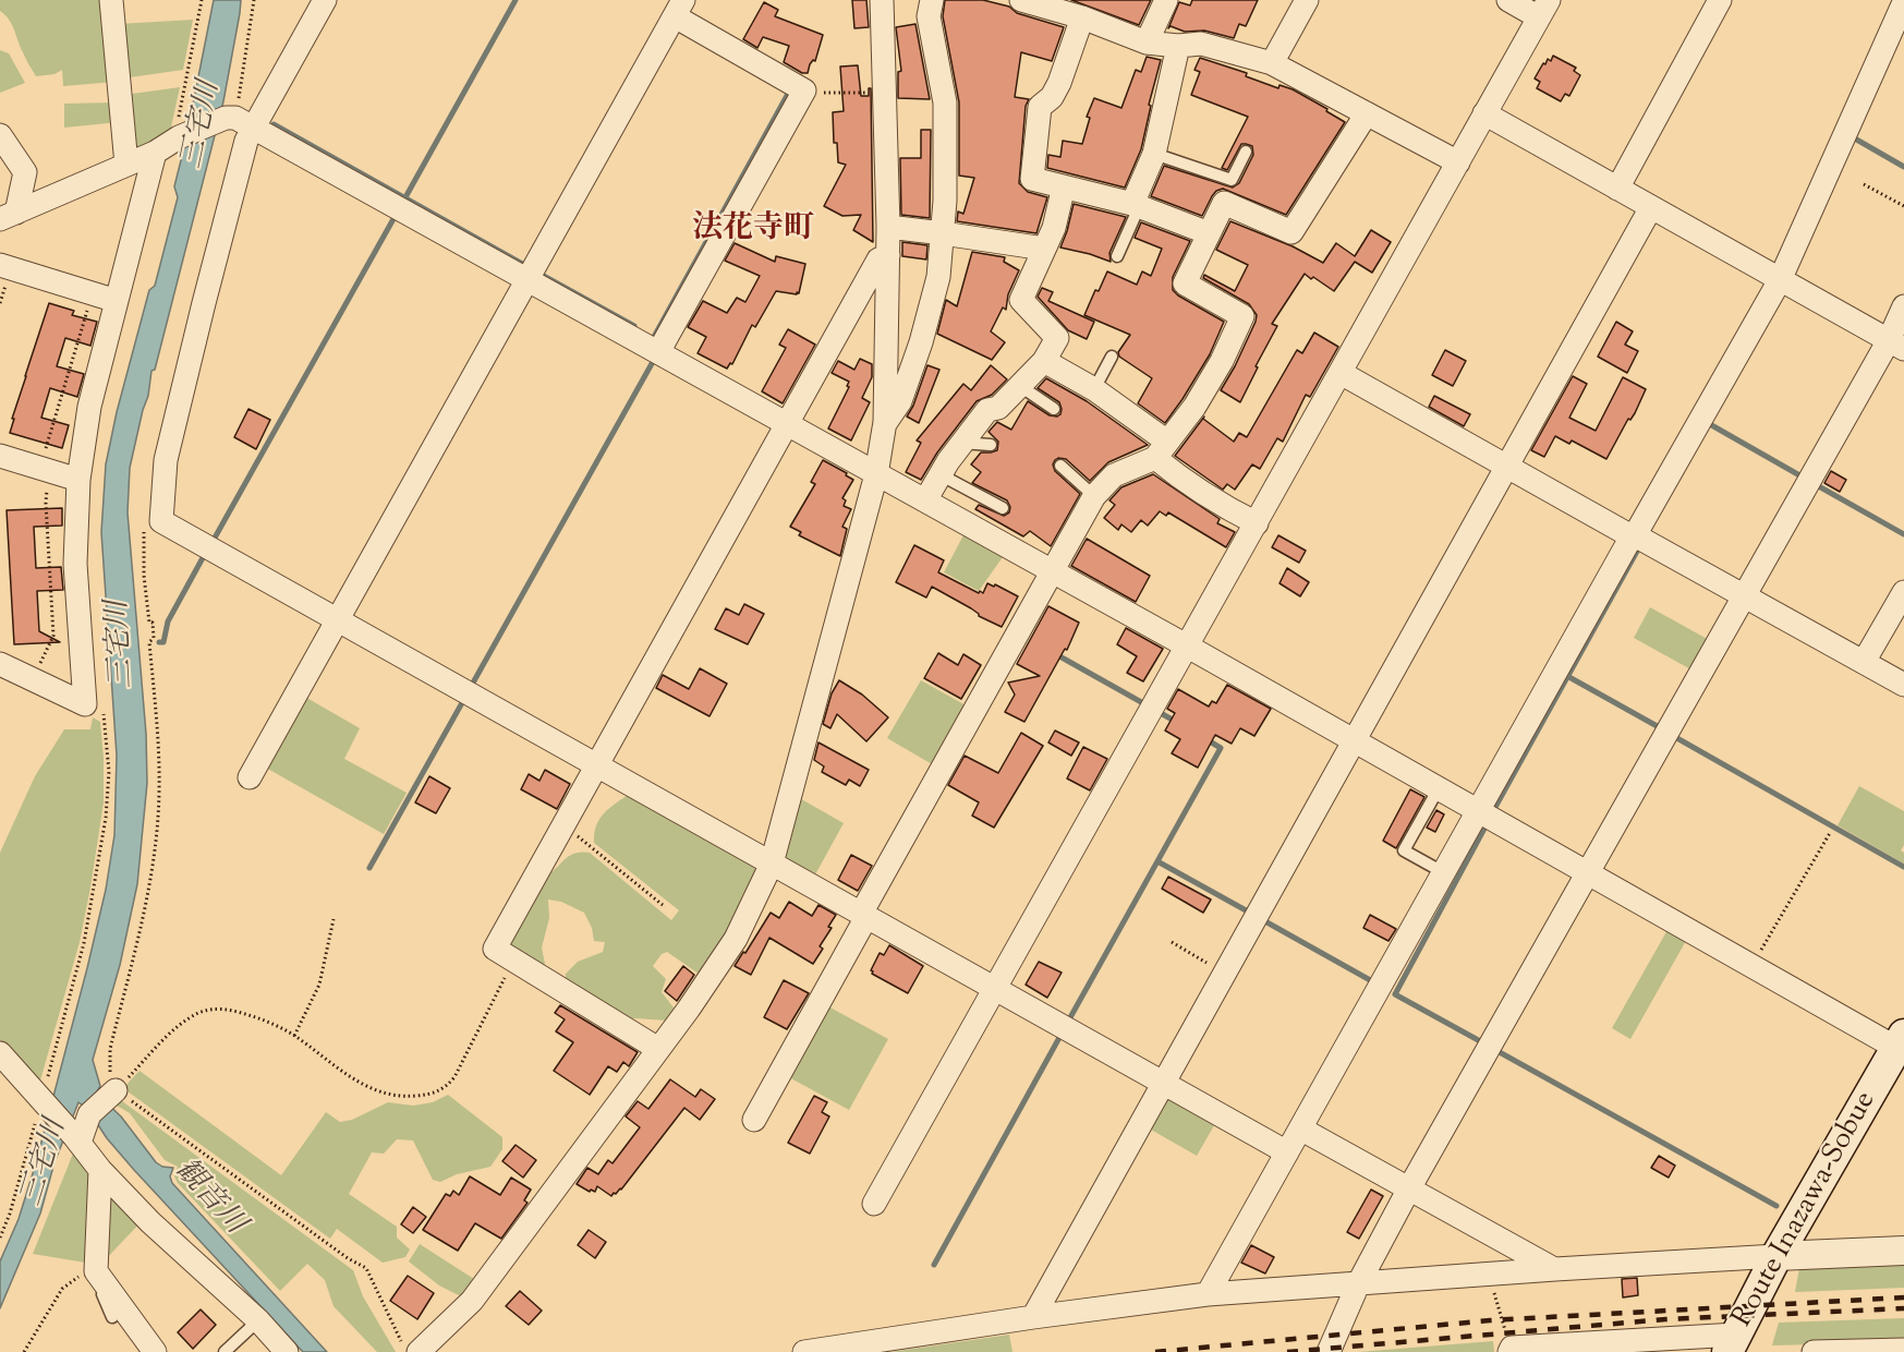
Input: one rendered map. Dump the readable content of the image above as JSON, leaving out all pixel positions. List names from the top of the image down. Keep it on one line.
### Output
{"streets":{"main road":["Route Inazawa-Sobue"]},"districts":["法花寺町"],"water":["三宅川","観音川"]}
